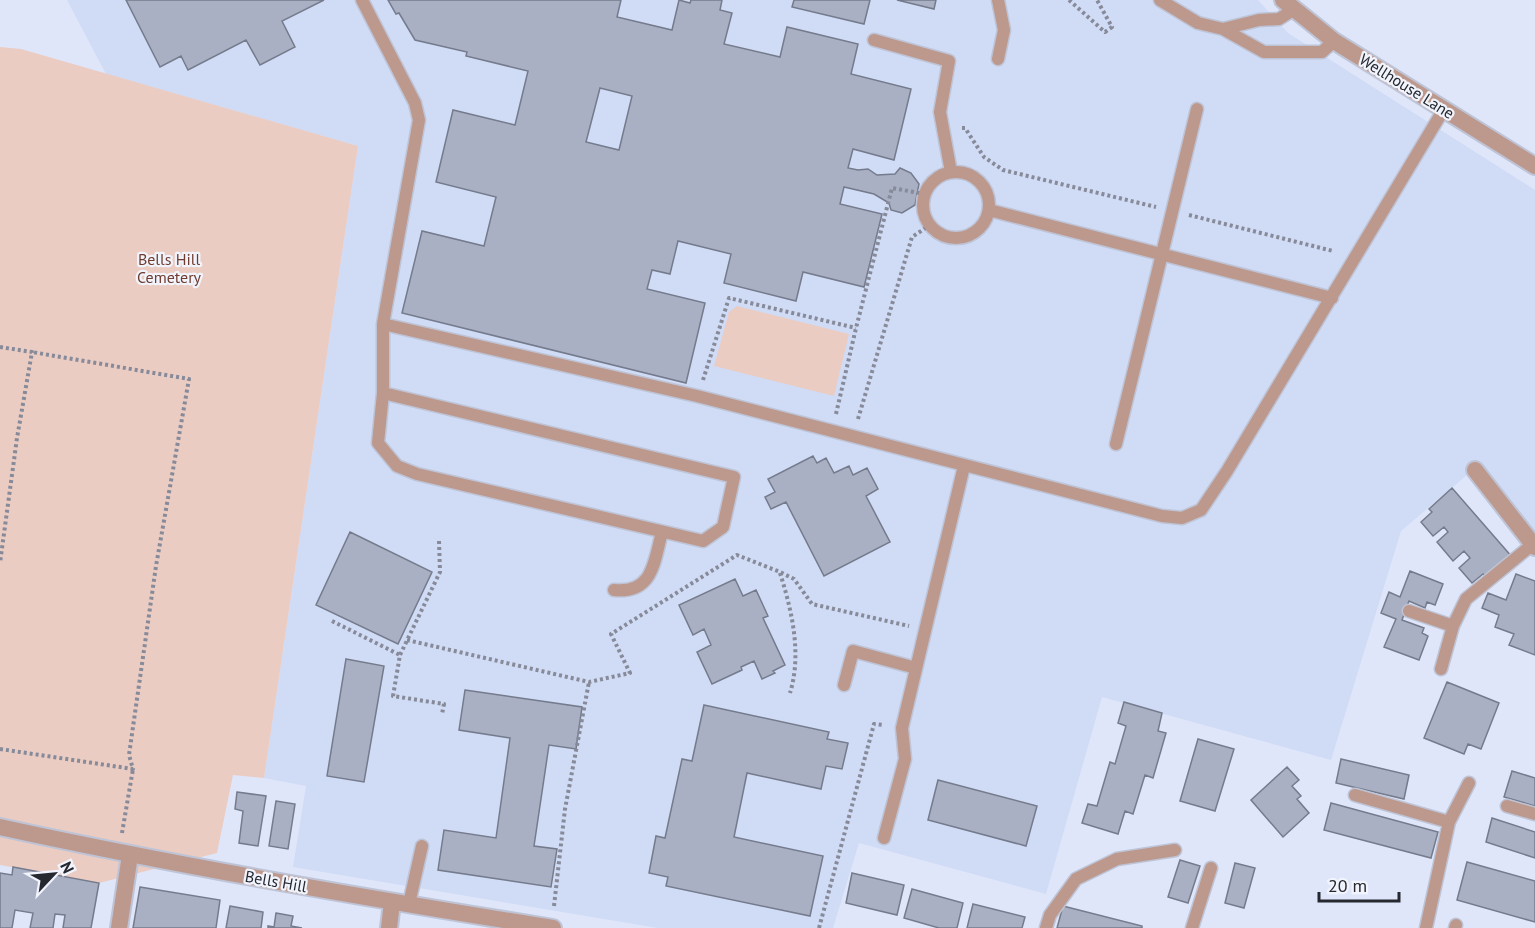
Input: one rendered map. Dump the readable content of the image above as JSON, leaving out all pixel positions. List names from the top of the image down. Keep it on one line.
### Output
{"streets":{"street":["Wellhouse Lane","Bells Hill"]},"parks":["Bells Hill Cemetery"],"scale_bar":"20 m","north":"top right"}
